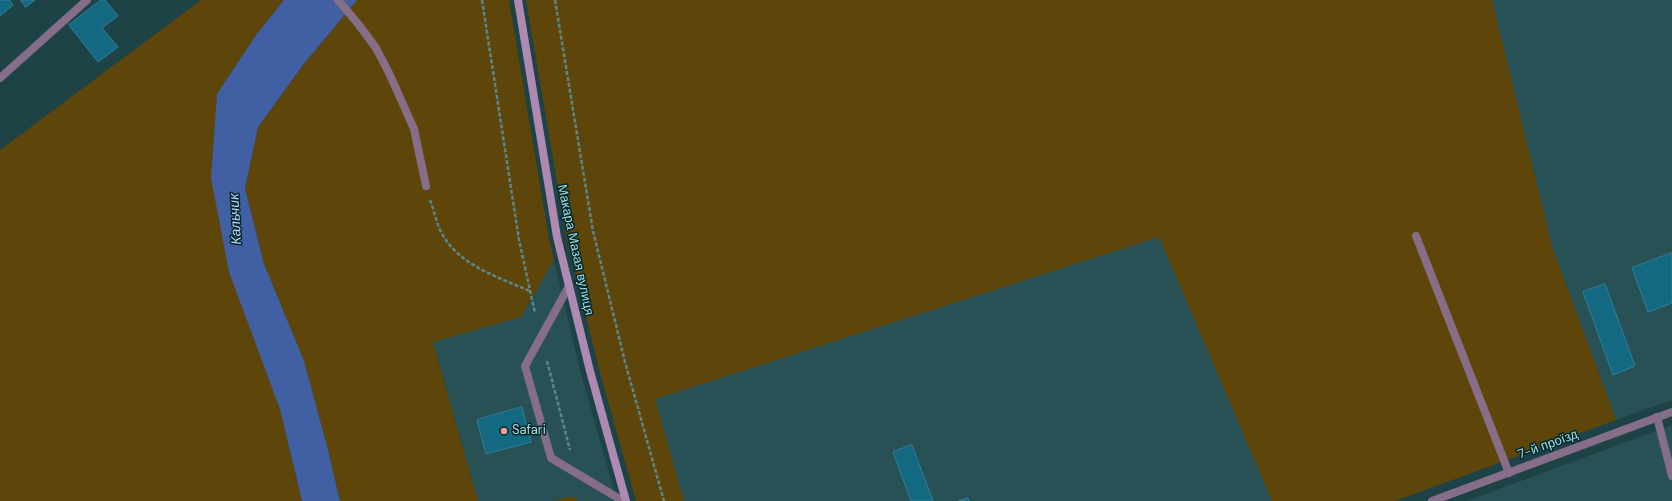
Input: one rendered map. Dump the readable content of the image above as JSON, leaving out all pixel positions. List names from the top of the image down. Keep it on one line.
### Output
{"streets":{"main road":["Макара Мазая вулиця"],"street":["7-й проїзд"]},"water":["Кальчик"],"places":["Safari"]}
